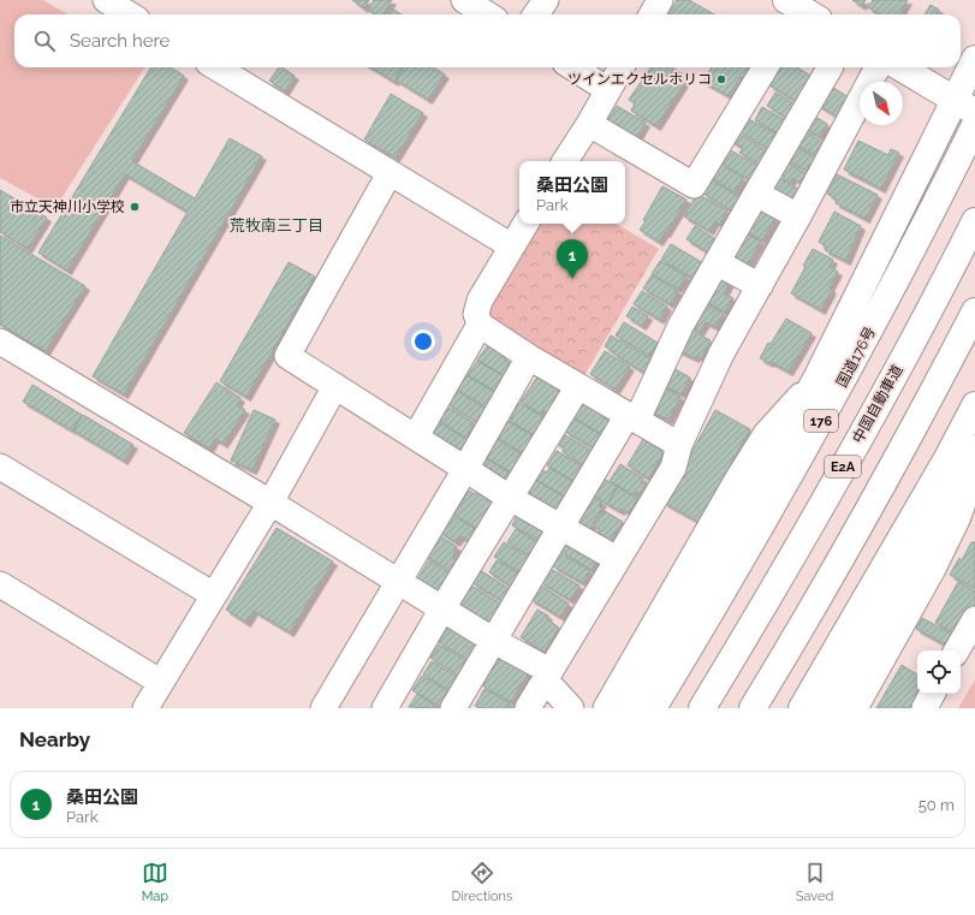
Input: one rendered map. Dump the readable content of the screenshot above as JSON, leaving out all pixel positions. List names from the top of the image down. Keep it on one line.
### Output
{"streets":{"main road":["国道176号","中国自動車道","176","E2A"]},"districts":["荒牧南三丁目"],"places":["ツインエクセルホリコ","市立天神川小学校"],"north":"bottom right","page":{"search":"Search here","popup":["桑田公園","Park"],"pins":"1","heading":"Nearby","list":[{"mark":"1","name":"桑田公園","note":"Park","value":"50 m"}],"nav":["Map","Directions","Saved"]}}
